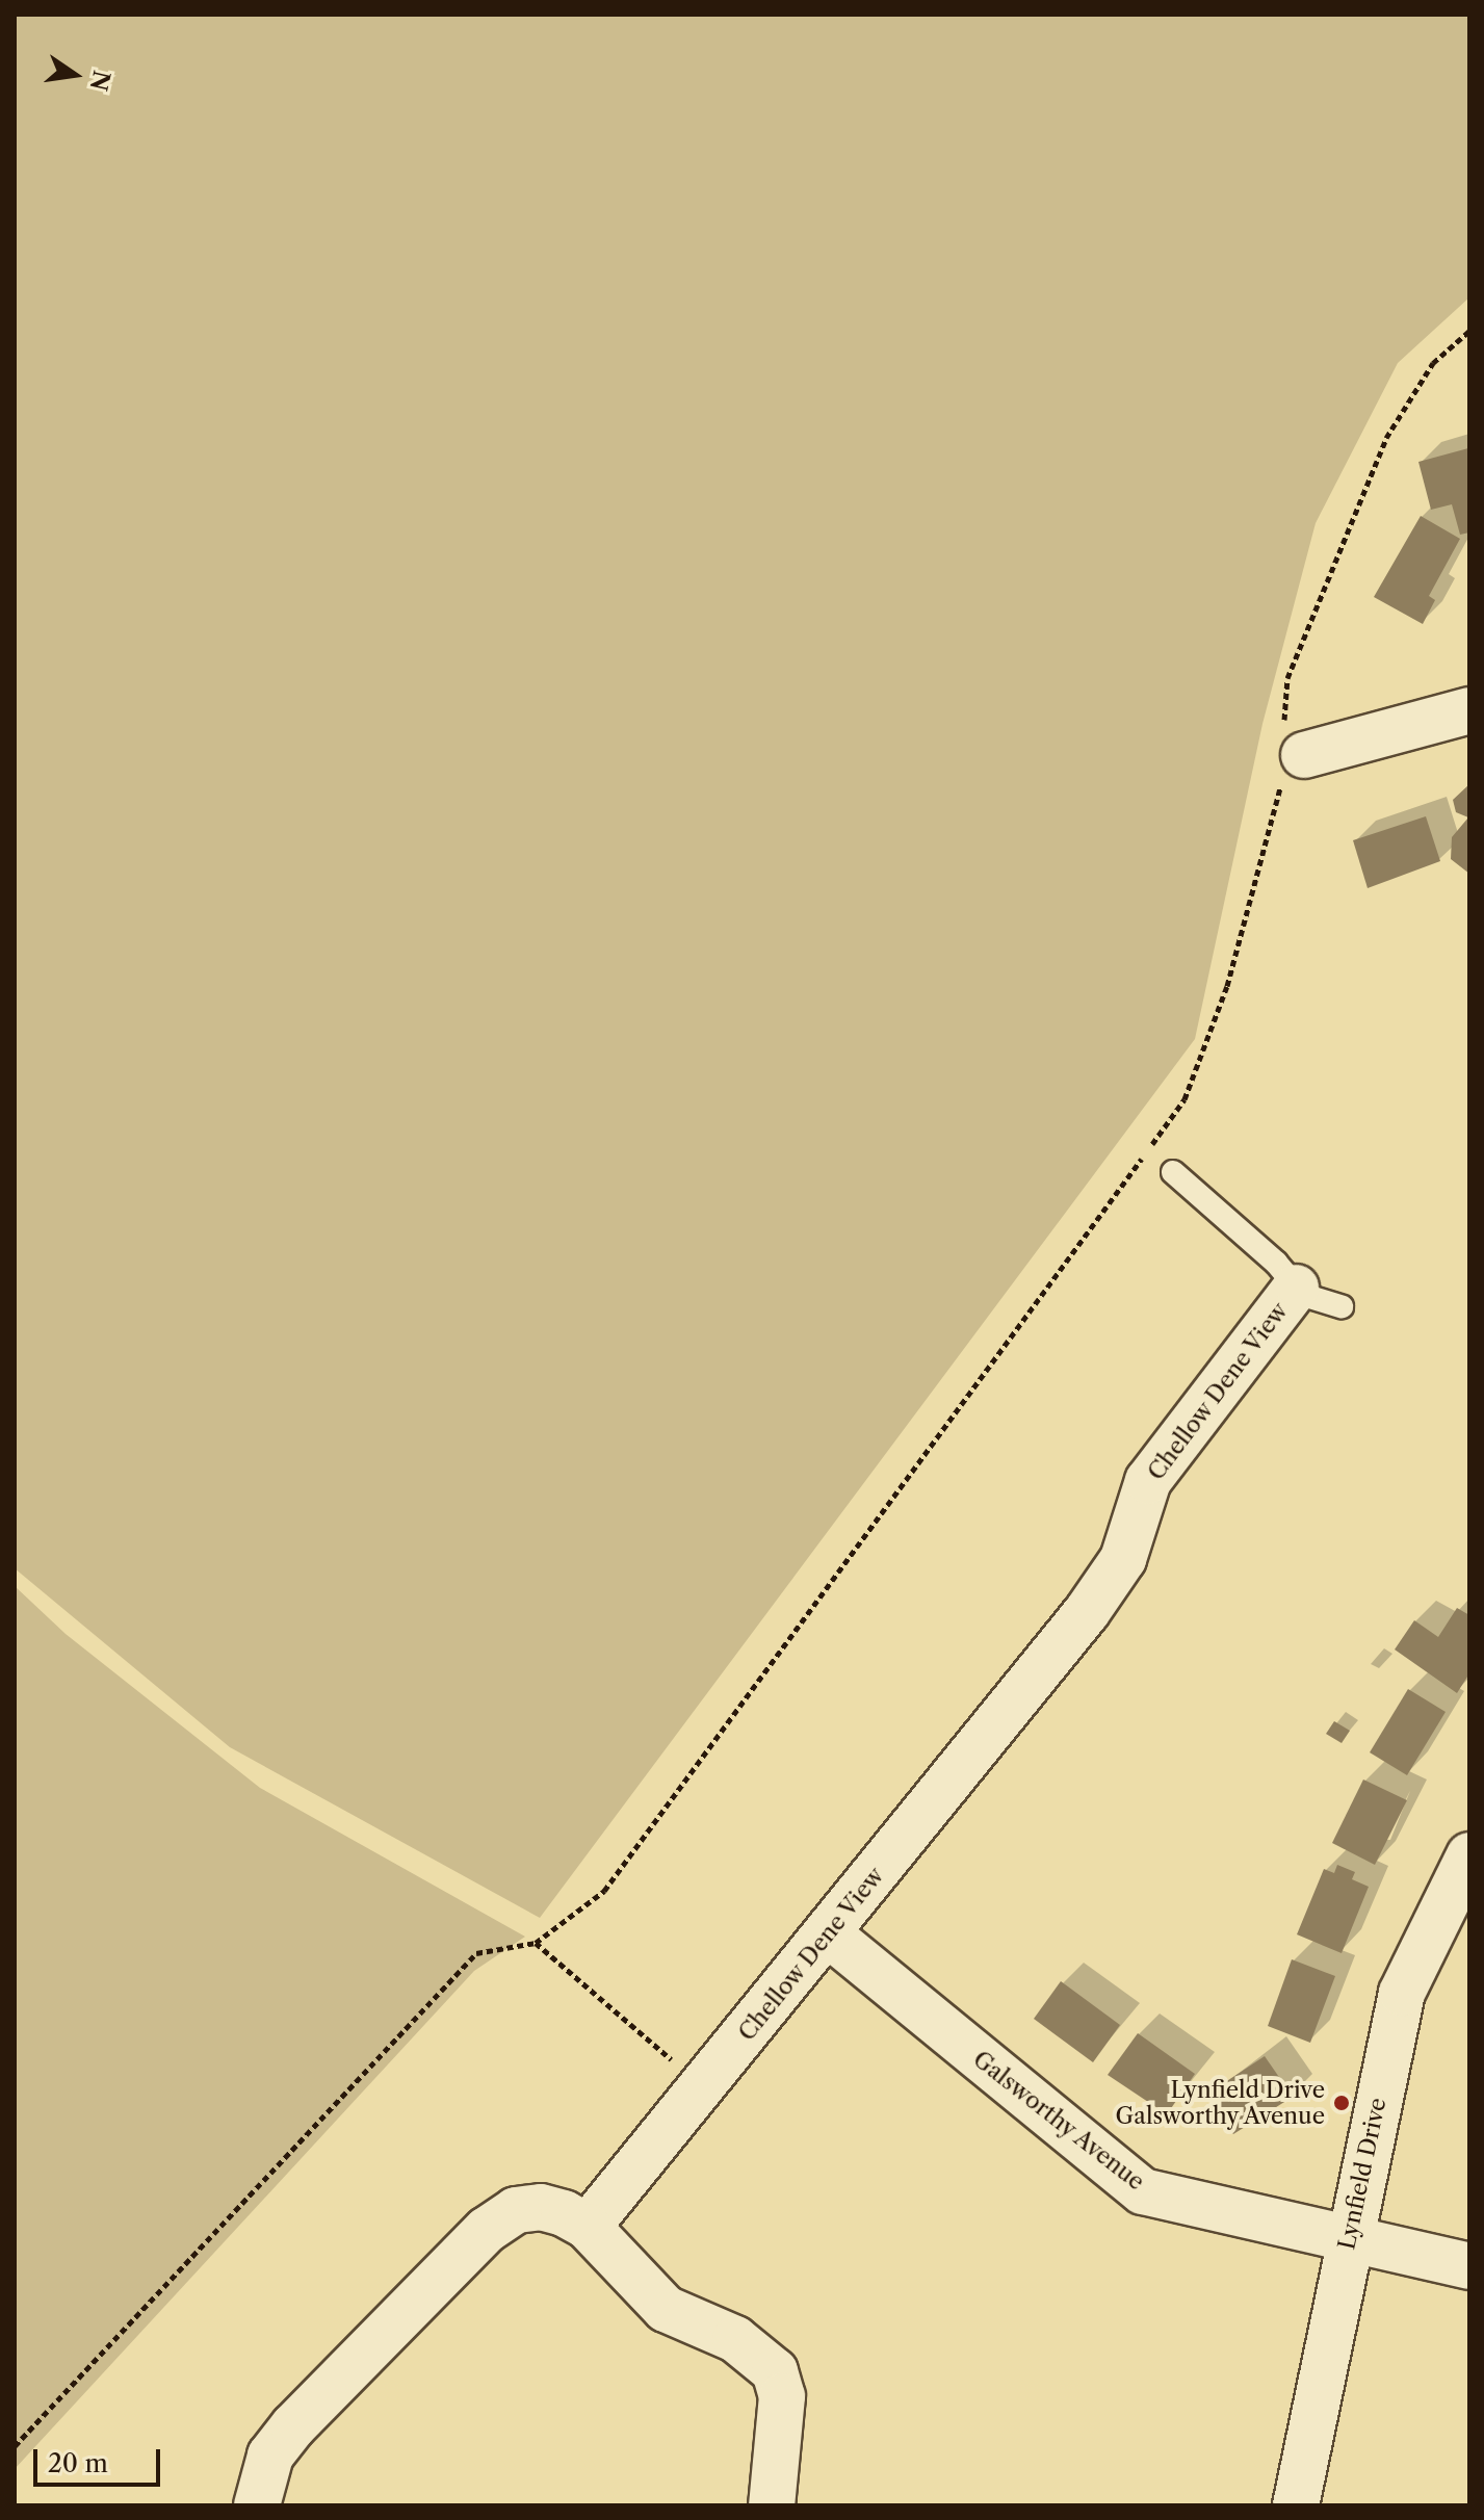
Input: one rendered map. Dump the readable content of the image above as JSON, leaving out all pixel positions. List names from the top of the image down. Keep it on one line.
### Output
{"streets":{"street":["Chellow Dene View","Galsworthy Avenue","Lynfield Drive"]},"crossings":[["Chellow Dene View","Galsworthy Avenue"],["Galsworthy Avenue","Lynfield Drive"]],"places":["Lynfield Drive Galsworthy Avenue"],"scale_bar":"20 m","north":"right"}
